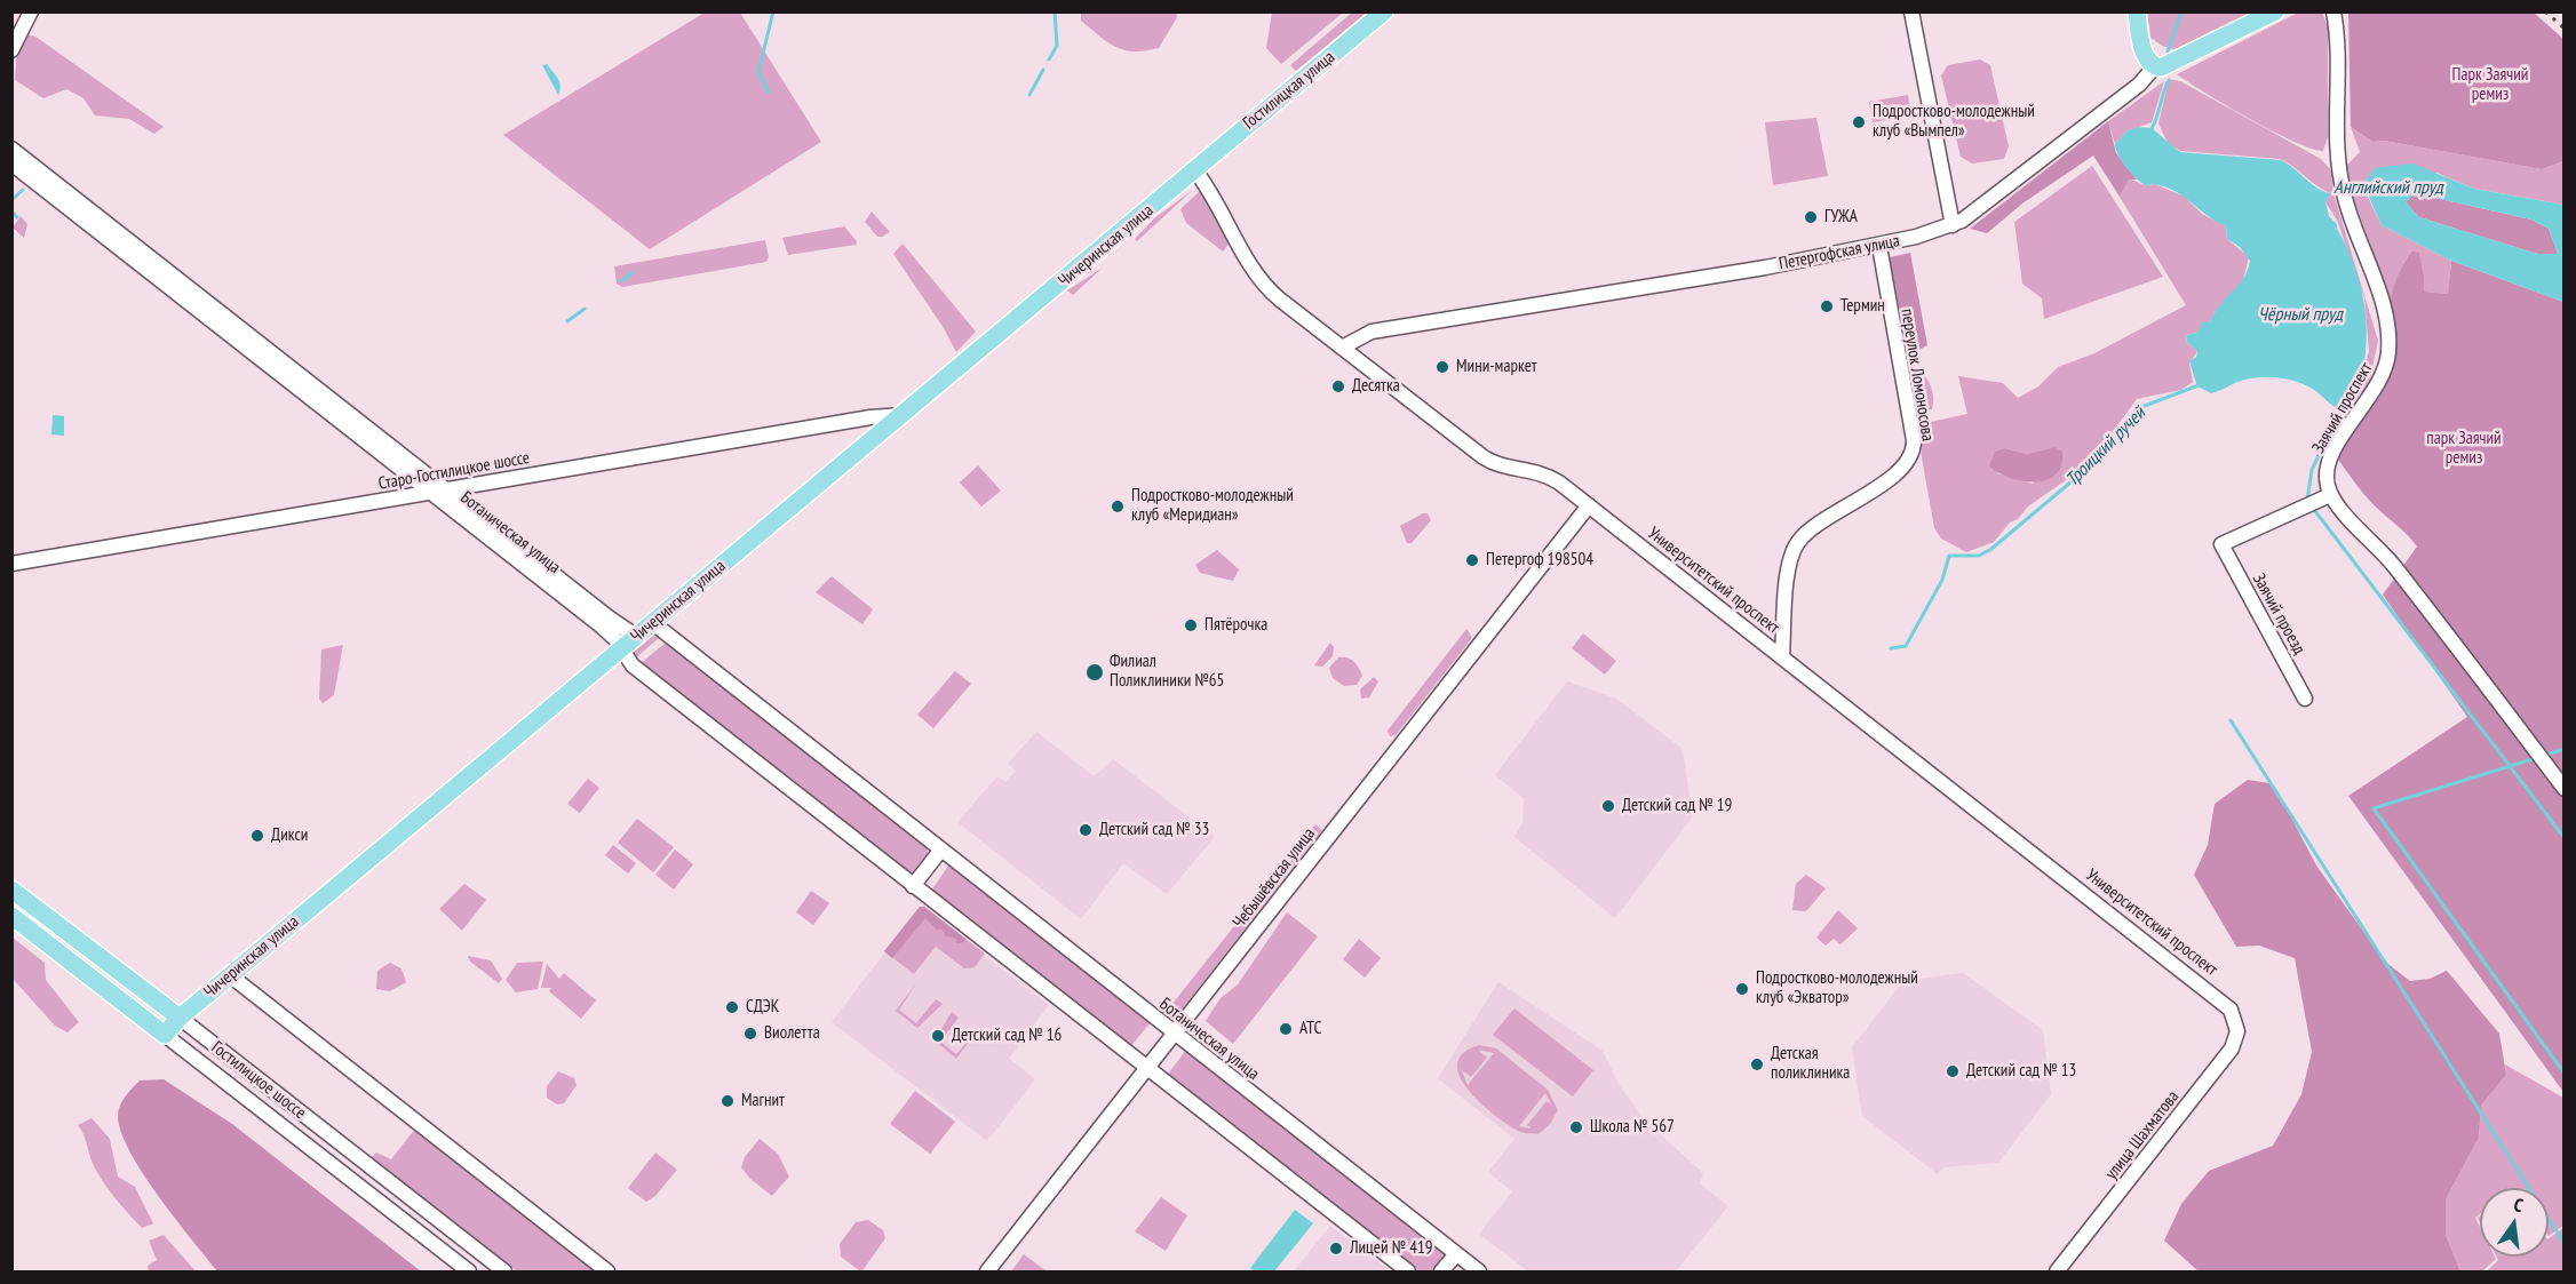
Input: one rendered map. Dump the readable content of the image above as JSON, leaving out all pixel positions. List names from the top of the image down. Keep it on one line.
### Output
{"streets":{"main road":["Гостилицкая улица","Чичеринская улица","Петергофская улица","Гостилицкое шоссе"],"street":["переулок Ломоносова","Заячий проспект","Старо-Гостилицкое шоссе","Ботаническая улица","Университетский проспект","Заячий проезд","Чебышёвская улица","улица Шахматова"]},"crossings":[["Гостилицкая улица","Чичеринская улица"],["Гостилицкая улица","Университетский проспект"],["Чичеринская улица","Старо-Гостилицкое шоссе"],["Чичеринская улица","Ботаническая улица"],["Чичеринская улица","Университетский проспект"],["Чичеринская улица","Гостилицкое шоссе"],["Петергофская улица","переулок Ломоносова"],["Петергофская улица","Университетский проспект"],["переулок Ломоносова","Университетский проспект"],["Заячий проспект","Заячий проезд"],["Старо-Гостилицкое шоссе","Ботаническая улица"],["Ботаническая улица","Чебышёвская улица"],["Университетский проспект","Чебышёвская улица"],["Университетский проспект","улица Шахматова"]],"water":["Английский пруд","Чёрный пруд","Троицкий ручей"],"parks":["Парк Заячий ремиз","парк Заячий ремиз"],"places":["Подростково-молодежный клуб «Вымпел»","ГУЖА","Термин","Мини-маркет","Десятка","Подростково-молодежный клуб «Меридиан»","Петергоф 198504","Пятёрочка","Филиал Поликлиники №65","Детский сад № 19","Детский сад № 33","Дикси","Подростково-молодежный клуб «Экватор»","СДЭК","АТС","Виолетта","Детский сад № 16","Детская поликлиника","Детский сад № 13","Магнит","Школа № 567","Лицей № 419"],"north":"top"}
